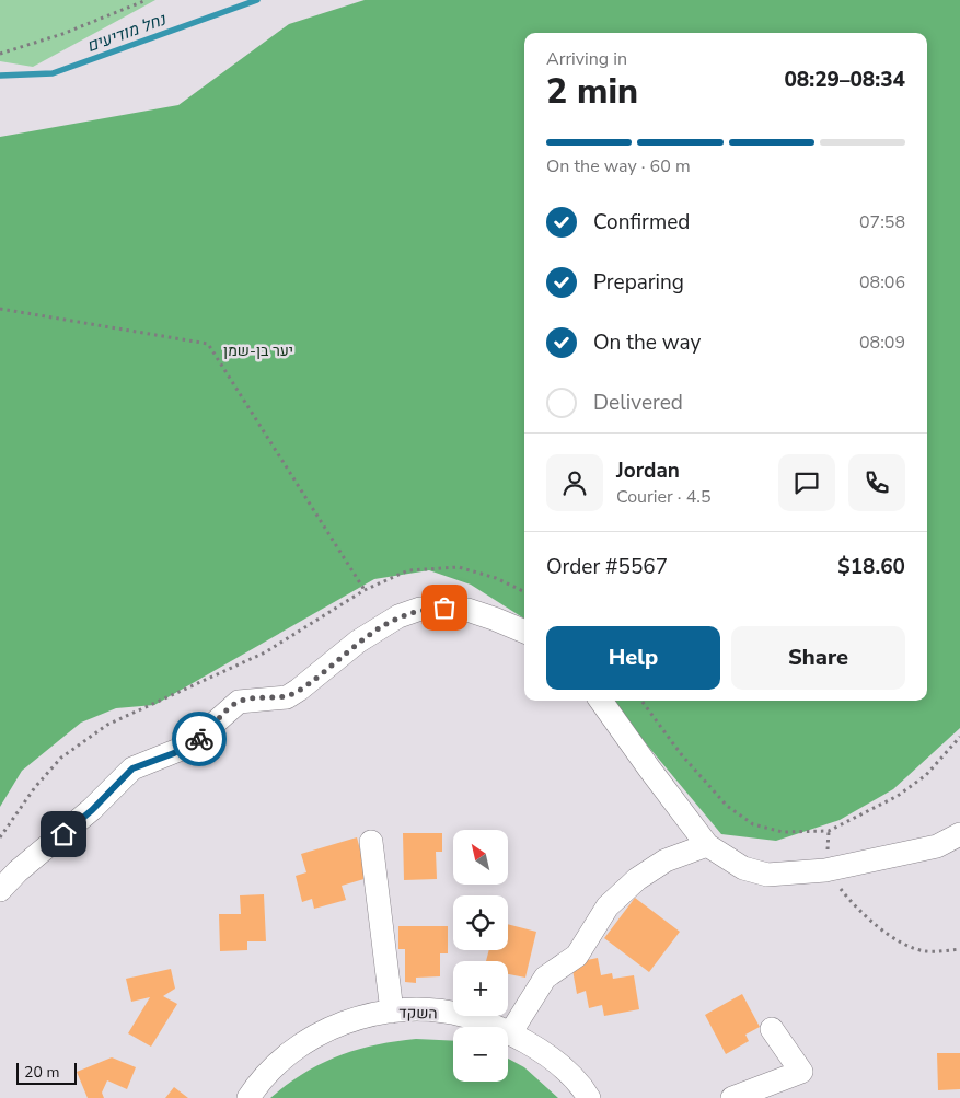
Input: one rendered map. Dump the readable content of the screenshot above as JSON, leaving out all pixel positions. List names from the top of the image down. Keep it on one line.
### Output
{"streets":{"street":["השקד"]},"water":["נחל מודיעים"],"parks":["יער בן-שמן"],"scale_bar":"20 m","north":"top left","page":{"heading":["2 min","Arriving in","08:29–08:34"],"panel":["Jordan","Courier · 4.5","Order #5567","$18.60"],"bar":"On the way · 60 m","list":[["Confirmed","07:58"],["Preparing","08:06"],["On the way","08:09"],"Delivered"],"buttons":["Help","Share"],"map_buttons":["+","−"],"scale":"20 m"}}
